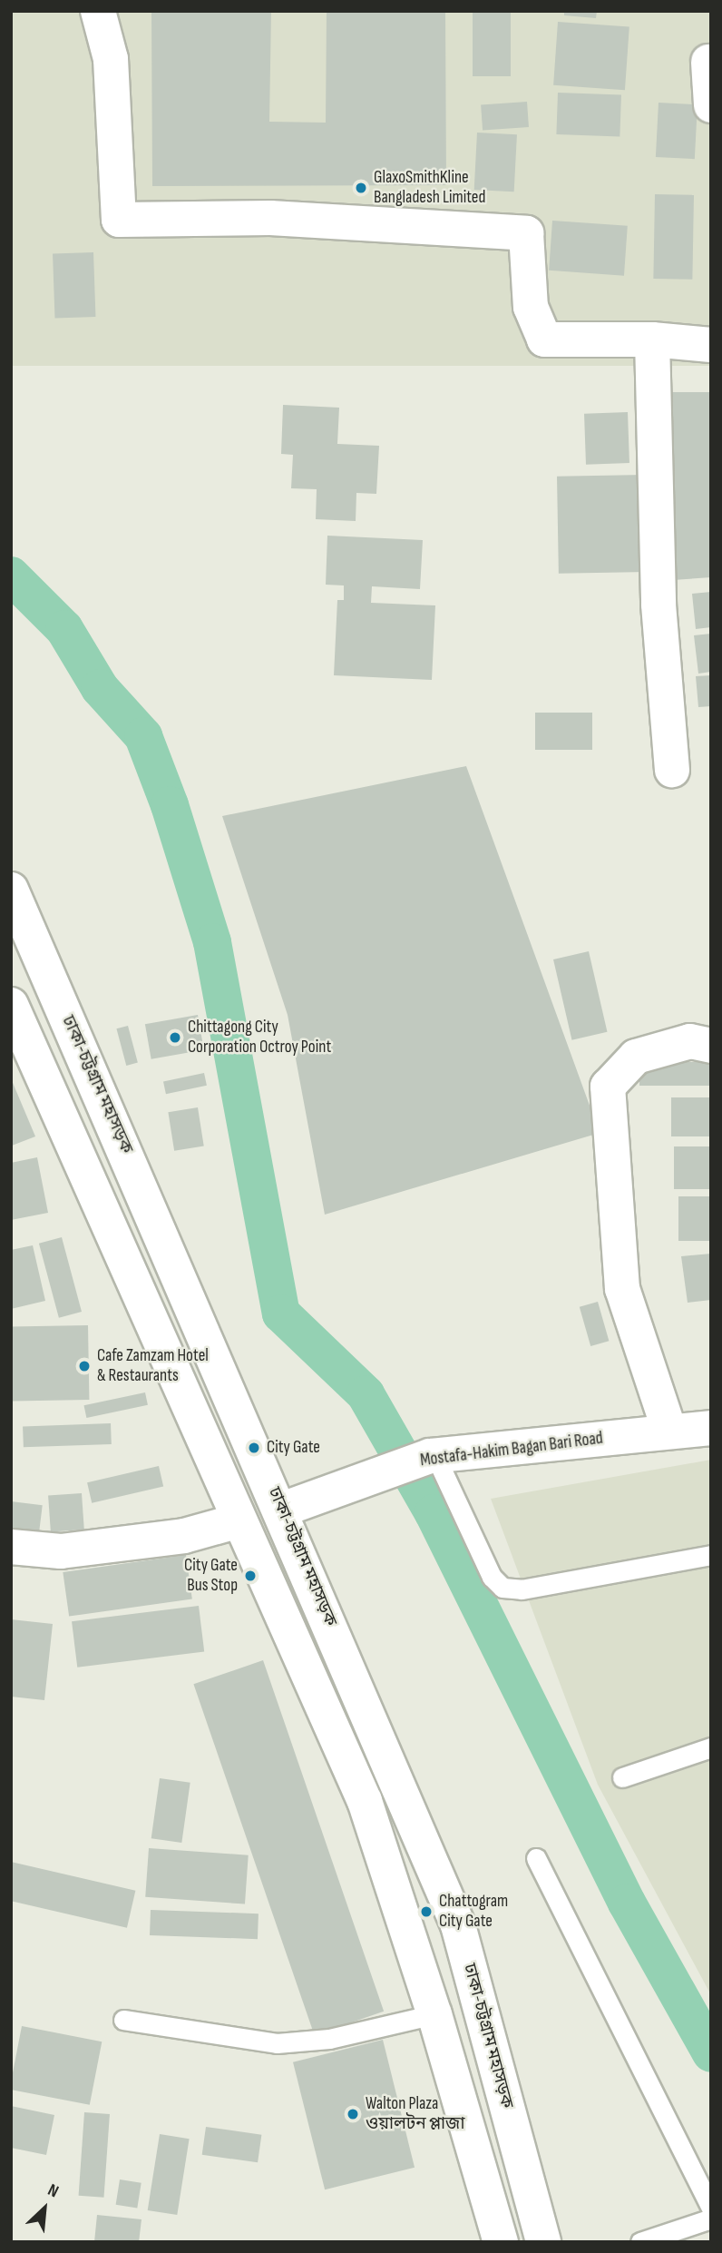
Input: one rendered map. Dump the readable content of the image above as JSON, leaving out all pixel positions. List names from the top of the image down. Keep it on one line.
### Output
{"streets":{"main road":["ঢাকা-চট্টগ্রাম মহাসড়ক","Mostafa-Hakim Bagan Bari Road"]},"crossings":[["ঢাকা-চট্টগ্রাম মহাসড়ক","Mostafa-Hakim Bagan Bari Road"]],"places":["GlaxoSmithKline Bangladesh Limited","Chittagong City Corporation Octroy Point","Cafe Zamzam Hotel & Restaurants","City Gate","City Gate Bus Stop","Chattogram City Gate","Walton Plaza ওয়ালটন প্লাজা"],"north":"top right"}
